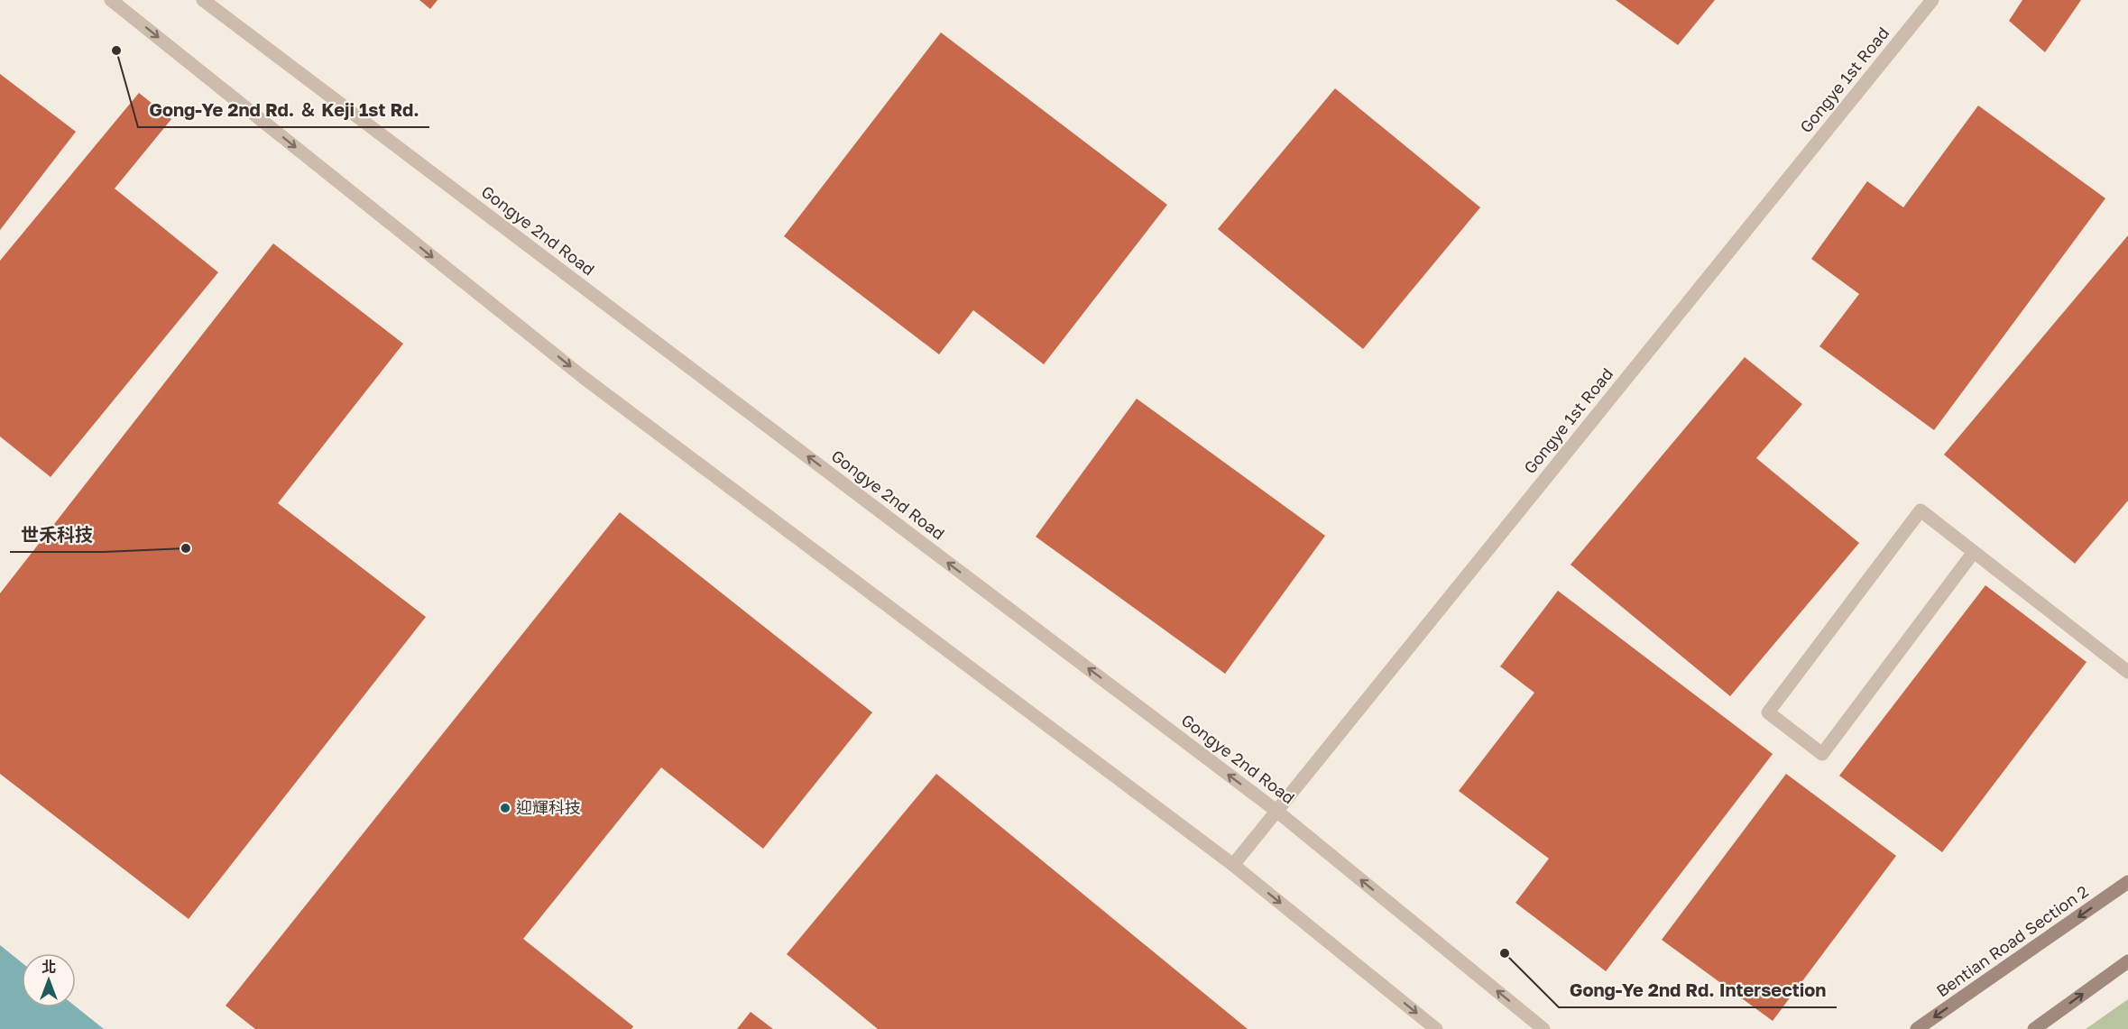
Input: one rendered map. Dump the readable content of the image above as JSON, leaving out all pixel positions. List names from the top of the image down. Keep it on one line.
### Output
{"streets":{"street":["Gongye 1st Road","Gongye 2nd Road","Bentian Road Section 2"]},"crossings":[["Gongye 1st Road","Gongye 2nd Road"]],"places":["Gong-Ye 2nd Rd. ＆ Keji 1st Rd.","世禾科技","迎輝科技","Gong-Ye 2nd Rd. Intersection"],"north":"top"}
